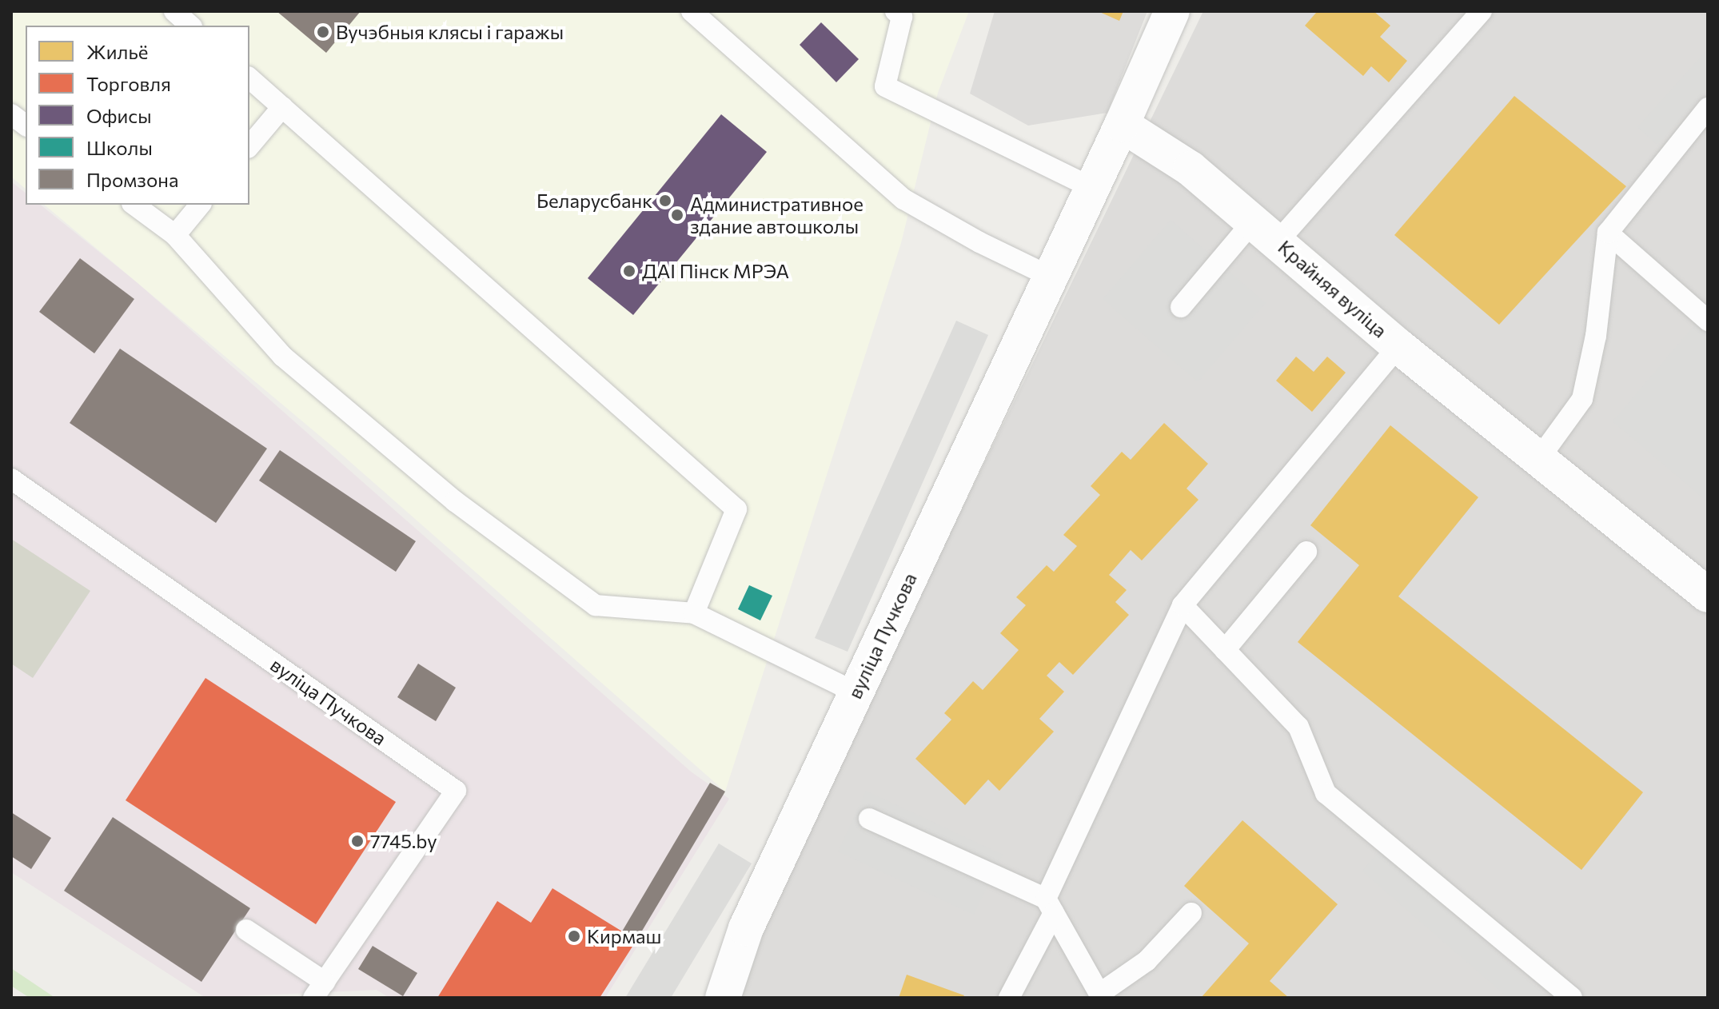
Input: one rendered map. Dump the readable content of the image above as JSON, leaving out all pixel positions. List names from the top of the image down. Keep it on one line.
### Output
{"streets":{"street":["Крайняя вуліца","вуліца Пучкова"]},"places":["Вучэбныя клясы і гаражы","Беларусбанк","Административное здание автошколы","ДАІ Пінск МРЭА","7745.by","Кирмаш"],"legend":["Жильё","Торговля","Офисы","Школы","Промзона"]}
